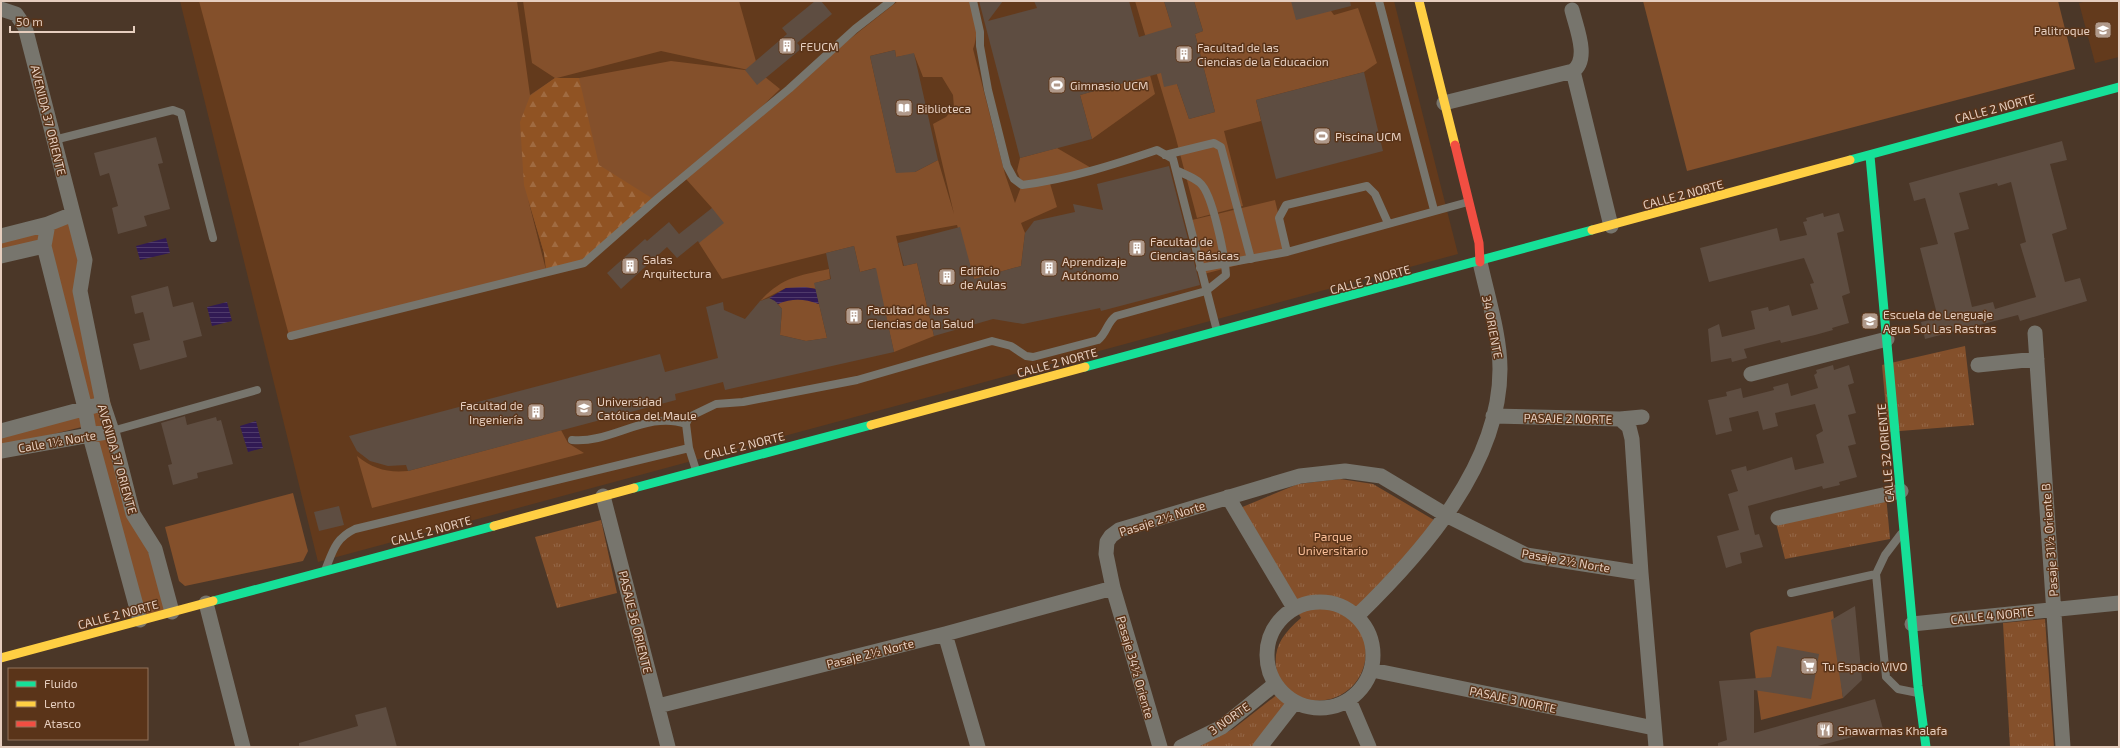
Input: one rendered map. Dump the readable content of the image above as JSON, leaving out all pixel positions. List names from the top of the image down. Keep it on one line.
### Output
{"streets":{"main road":["CALLE 2 NORTE","34 ORIENTE","CALLE 32 ORIENTE"],"street":["AVENIDA 37 ORIENTE","PASAJE 2 NORTE","Calle 1½ Norte","Pasaje 2½ Norte","Pasaje 31½ Oriente B","CALLE 4 NORTE","PASAJE 36 ORIENTE","Pasaje 34½ Oriente","PASAJE 3 NORTE","3 NORTE"]},"crossings":[["CALLE 2 NORTE","AVENIDA 37 ORIENTE"],["CALLE 2 NORTE","34 ORIENTE"],["CALLE 2 NORTE","CALLE 32 ORIENTE"],["CALLE 2 NORTE","PASAJE 36 ORIENTE"],["AVENIDA 37 ORIENTE","Calle 1½ Norte"],["34 ORIENTE","PASAJE 2 NORTE"],["34 ORIENTE","Pasaje 2½ Norte"],["34 ORIENTE","PASAJE 3 NORTE"],["34 ORIENTE","3 NORTE"],["CALLE 32 ORIENTE","CALLE 4 NORTE"],["Pasaje 2½ Norte","PASAJE 36 ORIENTE"],["Pasaje 2½ Norte","Pasaje 34½ Oriente"],["Pasaje 31½ Oriente B","CALLE 4 NORTE"],["PASAJE 3 NORTE","3 NORTE"]],"parks":["Parque Universitario"],"places":{"school or university":["Palitroque","Escuela de Lenguaje Agua Sol Las Rastras","Universidad Católica del Maule"],"building":["FEUCM","Facultad de las Ciencias de la Educacion","Facultad de Ciencias Básicas","Salas Arquitectura","Aprendizaje Autónomo","Edificio de Aulas","Facultad de las Ciencias de la Salud","Facultad de Ingeniería"],"sports":["Gimnasio UCM","Piscina UCM"],"library":["Biblioteca"],"supermarket":["Tu Espacio VIVO"],"restaurant":["Shawarmas Khalafa"]},"legend":["Fluido","Lento","Atasco"],"scale_bar":"50 m"}
